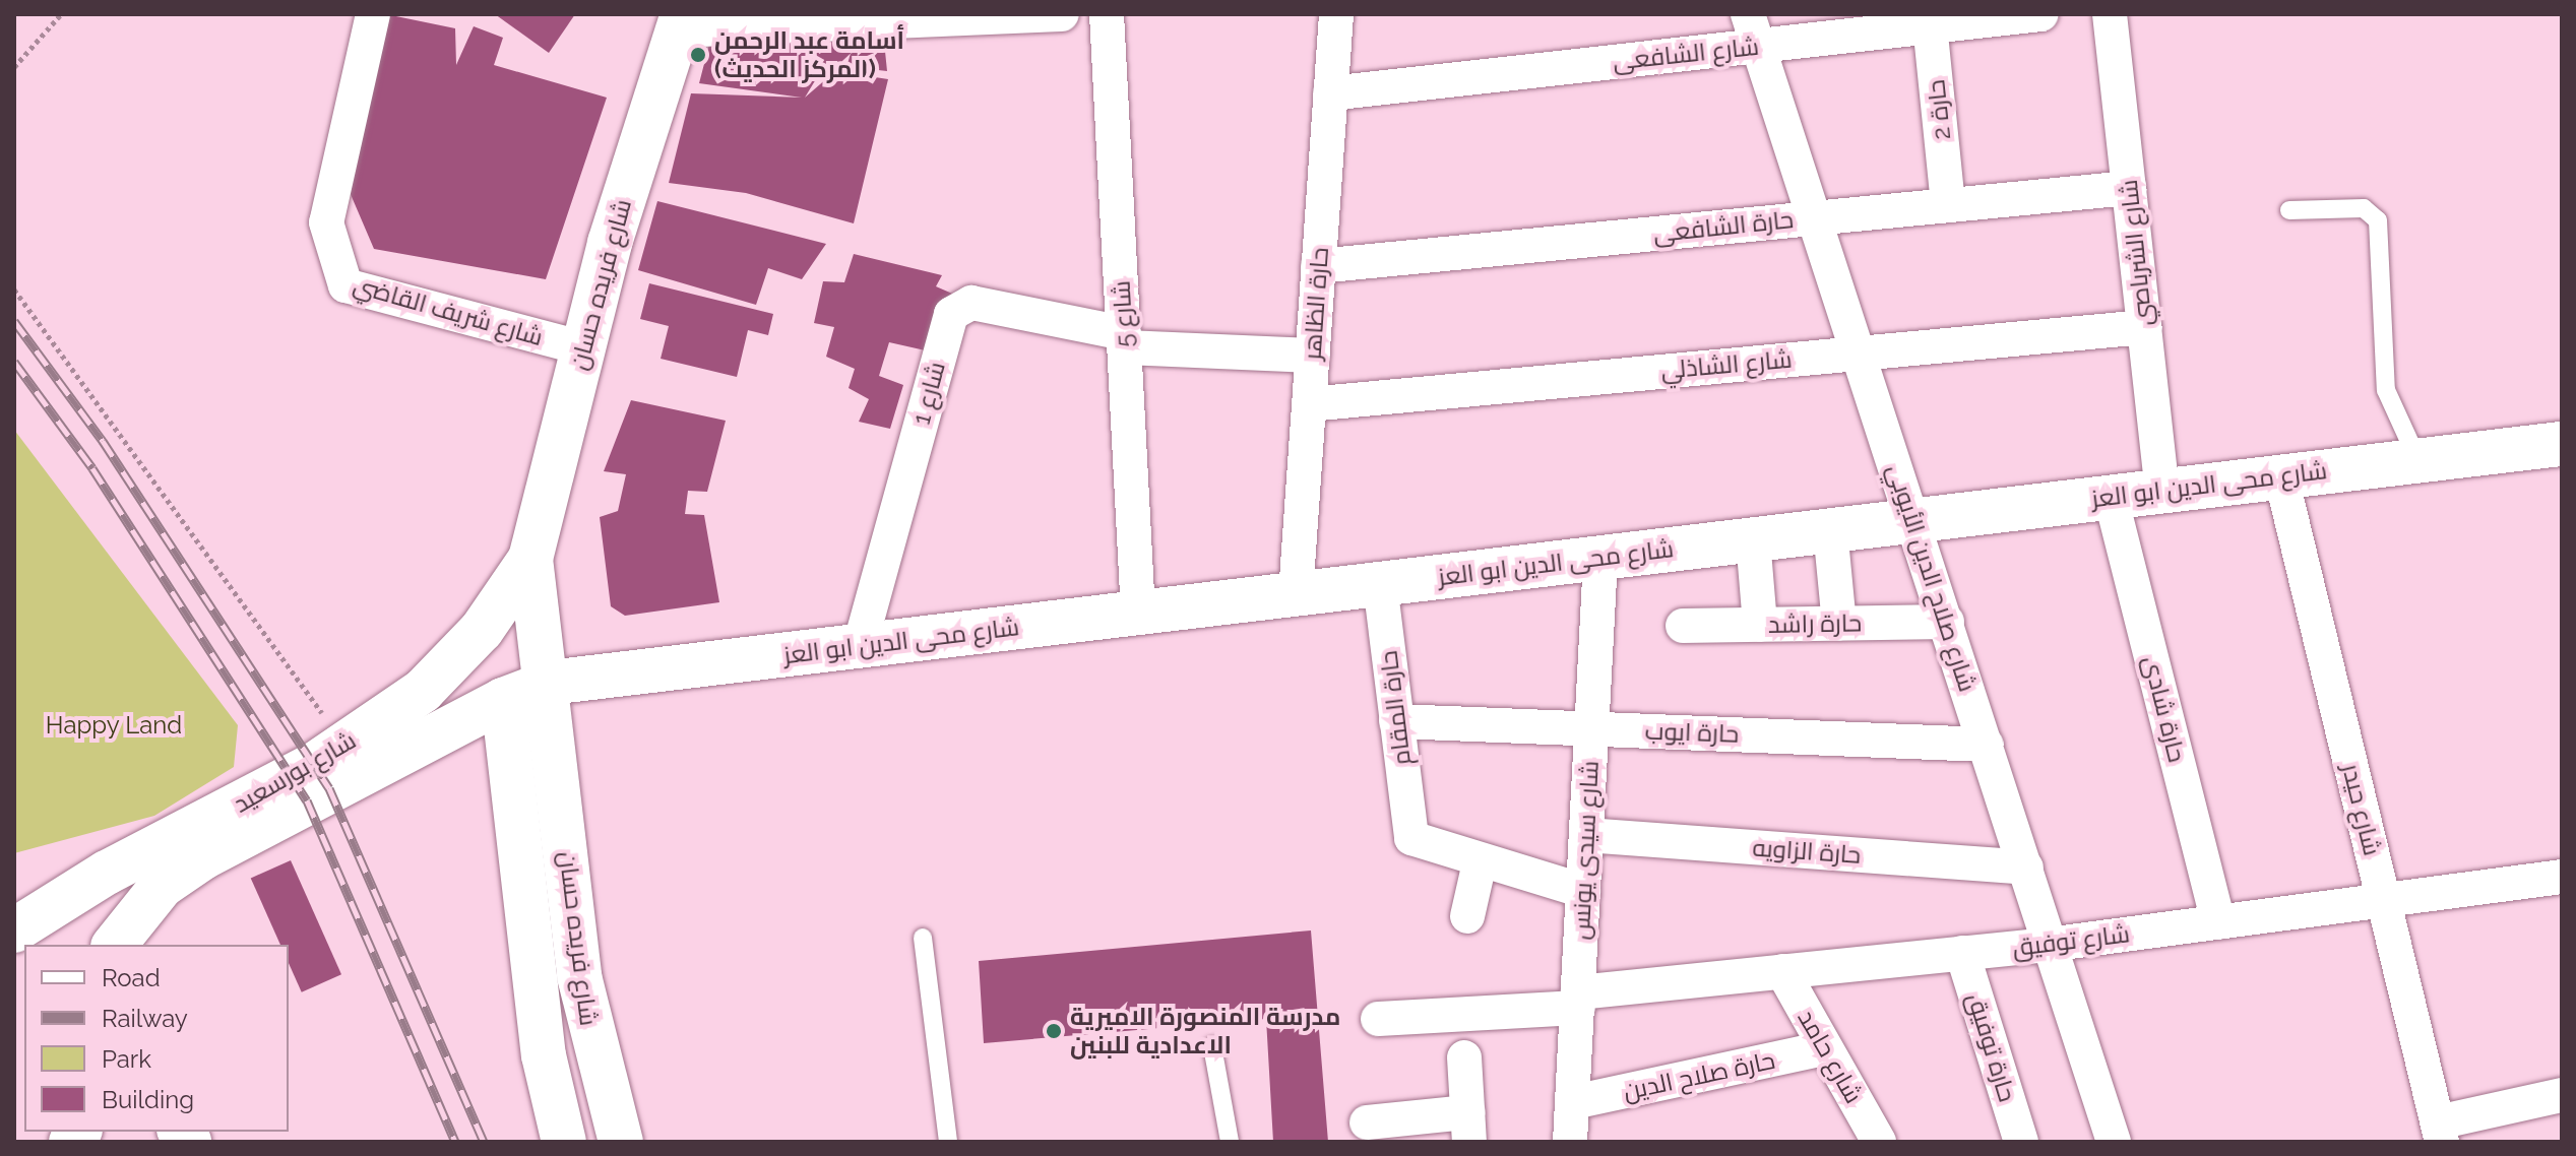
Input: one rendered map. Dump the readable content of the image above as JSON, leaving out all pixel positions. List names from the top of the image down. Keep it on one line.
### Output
{"streets":{"main road":["شارع فريده حسان","شارع محى الدين ابو العز","شارع بورسعيد"],"street":["شارع الشافعى","حارة 2","حارة الشافعى","شارع الشرباصي","حارة الظاهر","شارع شريف القاضي","شارع 5","شارع الشاذلي","شارع 1","شارع صلاح الدين الأيوبي","حارة راشد","حارة المقام","حارة شادى","حارة ايوب","شارع حيدر","شارع سيدى يونس","حارة الزاويه","شارع توفيق","حارة توفيق","شارع حامد","حارة صلاح الدين"]},"crossings":[["شارع الشافعى","حارة 2"],["شارع الشافعى","حارة الظاهر"],["شارع الشافعى","شارع صلاح الدين الأيوبي"],["حارة 2","حارة الشافعى"],["حارة الشافعى","شارع الشرباصي"],["حارة الشافعى","حارة الظاهر"],["حارة الشافعى","شارع صلاح الدين الأيوبي"],["شارع الشرباصي","شارع الشاذلي"],["شارع الشرباصي","شارع محى الدين ابو العز"],["شارع فريده حسان","شارع شريف القاضي"],["شارع فريده حسان","شارع محى الدين ابو العز"],["شارع فريده حسان","شارع بورسعيد"],["حارة الظاهر","شارع الشاذلي"],["حارة الظاهر","شارع 1"],["حارة الظاهر","شارع محى الدين ابو العز"],["شارع 5","شارع 1"],["شارع 5","شارع محى الدين ابو العز"],["شارع الشاذلي","شارع صلاح الدين الأيوبي"],["شارع 1","شارع محى الدين ابو العز"],["شارع محى الدين ابو العز","شارع صلاح الدين الأيوبي"],["شارع محى الدين ابو العز","حارة المقام"],["شارع محى الدين ابو العز","حارة شادى"],["شارع محى الدين ابو العز","شارع بورسعيد"],["شارع محى الدين ابو العز","شارع حيدر"],["شارع محى الدين ابو العز","شارع سيدى يونس"],["شارع صلاح الدين الأيوبي","حارة راشد"],["شارع صلاح الدين الأيوبي","حارة ايوب"],["شارع صلاح الدين الأيوبي","حارة الزاويه"],["شارع صلاح الدين الأيوبي","شارع توفيق"],["حارة المقام","حارة ايوب"],["حارة شادى","شارع توفيق"],["حارة ايوب","شارع سيدى يونس"],["شارع حيدر","شارع توفيق"],["شارع سيدى يونس","حارة الزاويه"],["شارع سيدى يونس","شارع توفيق"],["شارع سيدى يونس","حارة صلاح الدين"],["شارع توفيق","حارة توفيق"],["شارع توفيق","شارع حامد"],["شارع حامد","حارة صلاح الدين"]],"parks":["Happy Land"],"places":["أسامة عبد الرحمن (المركز الحديث)","مدرسة المنصورة الاميرية الاعدادية للبنين"],"legend":["Road","Railway","Park","Building"]}
